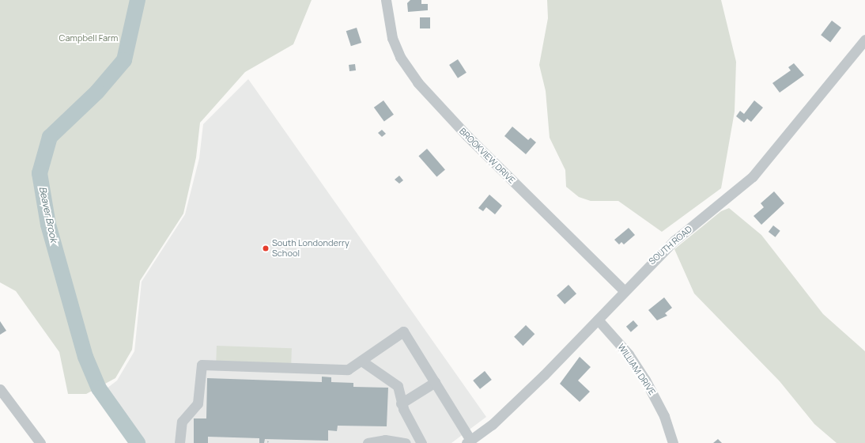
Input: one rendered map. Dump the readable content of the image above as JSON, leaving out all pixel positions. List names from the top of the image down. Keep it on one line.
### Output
{"streets":{"street":["BROOKVIEW DRIVE","SOUTH ROAD","WILLIAM DRIVE"]},"crossings":[["BROOKVIEW DRIVE","SOUTH ROAD"],["SOUTH ROAD","WILLIAM DRIVE"]],"water":["Beaver Brook"],"parks":["Campbell Farm"],"places":["South Londonderry School"]}
